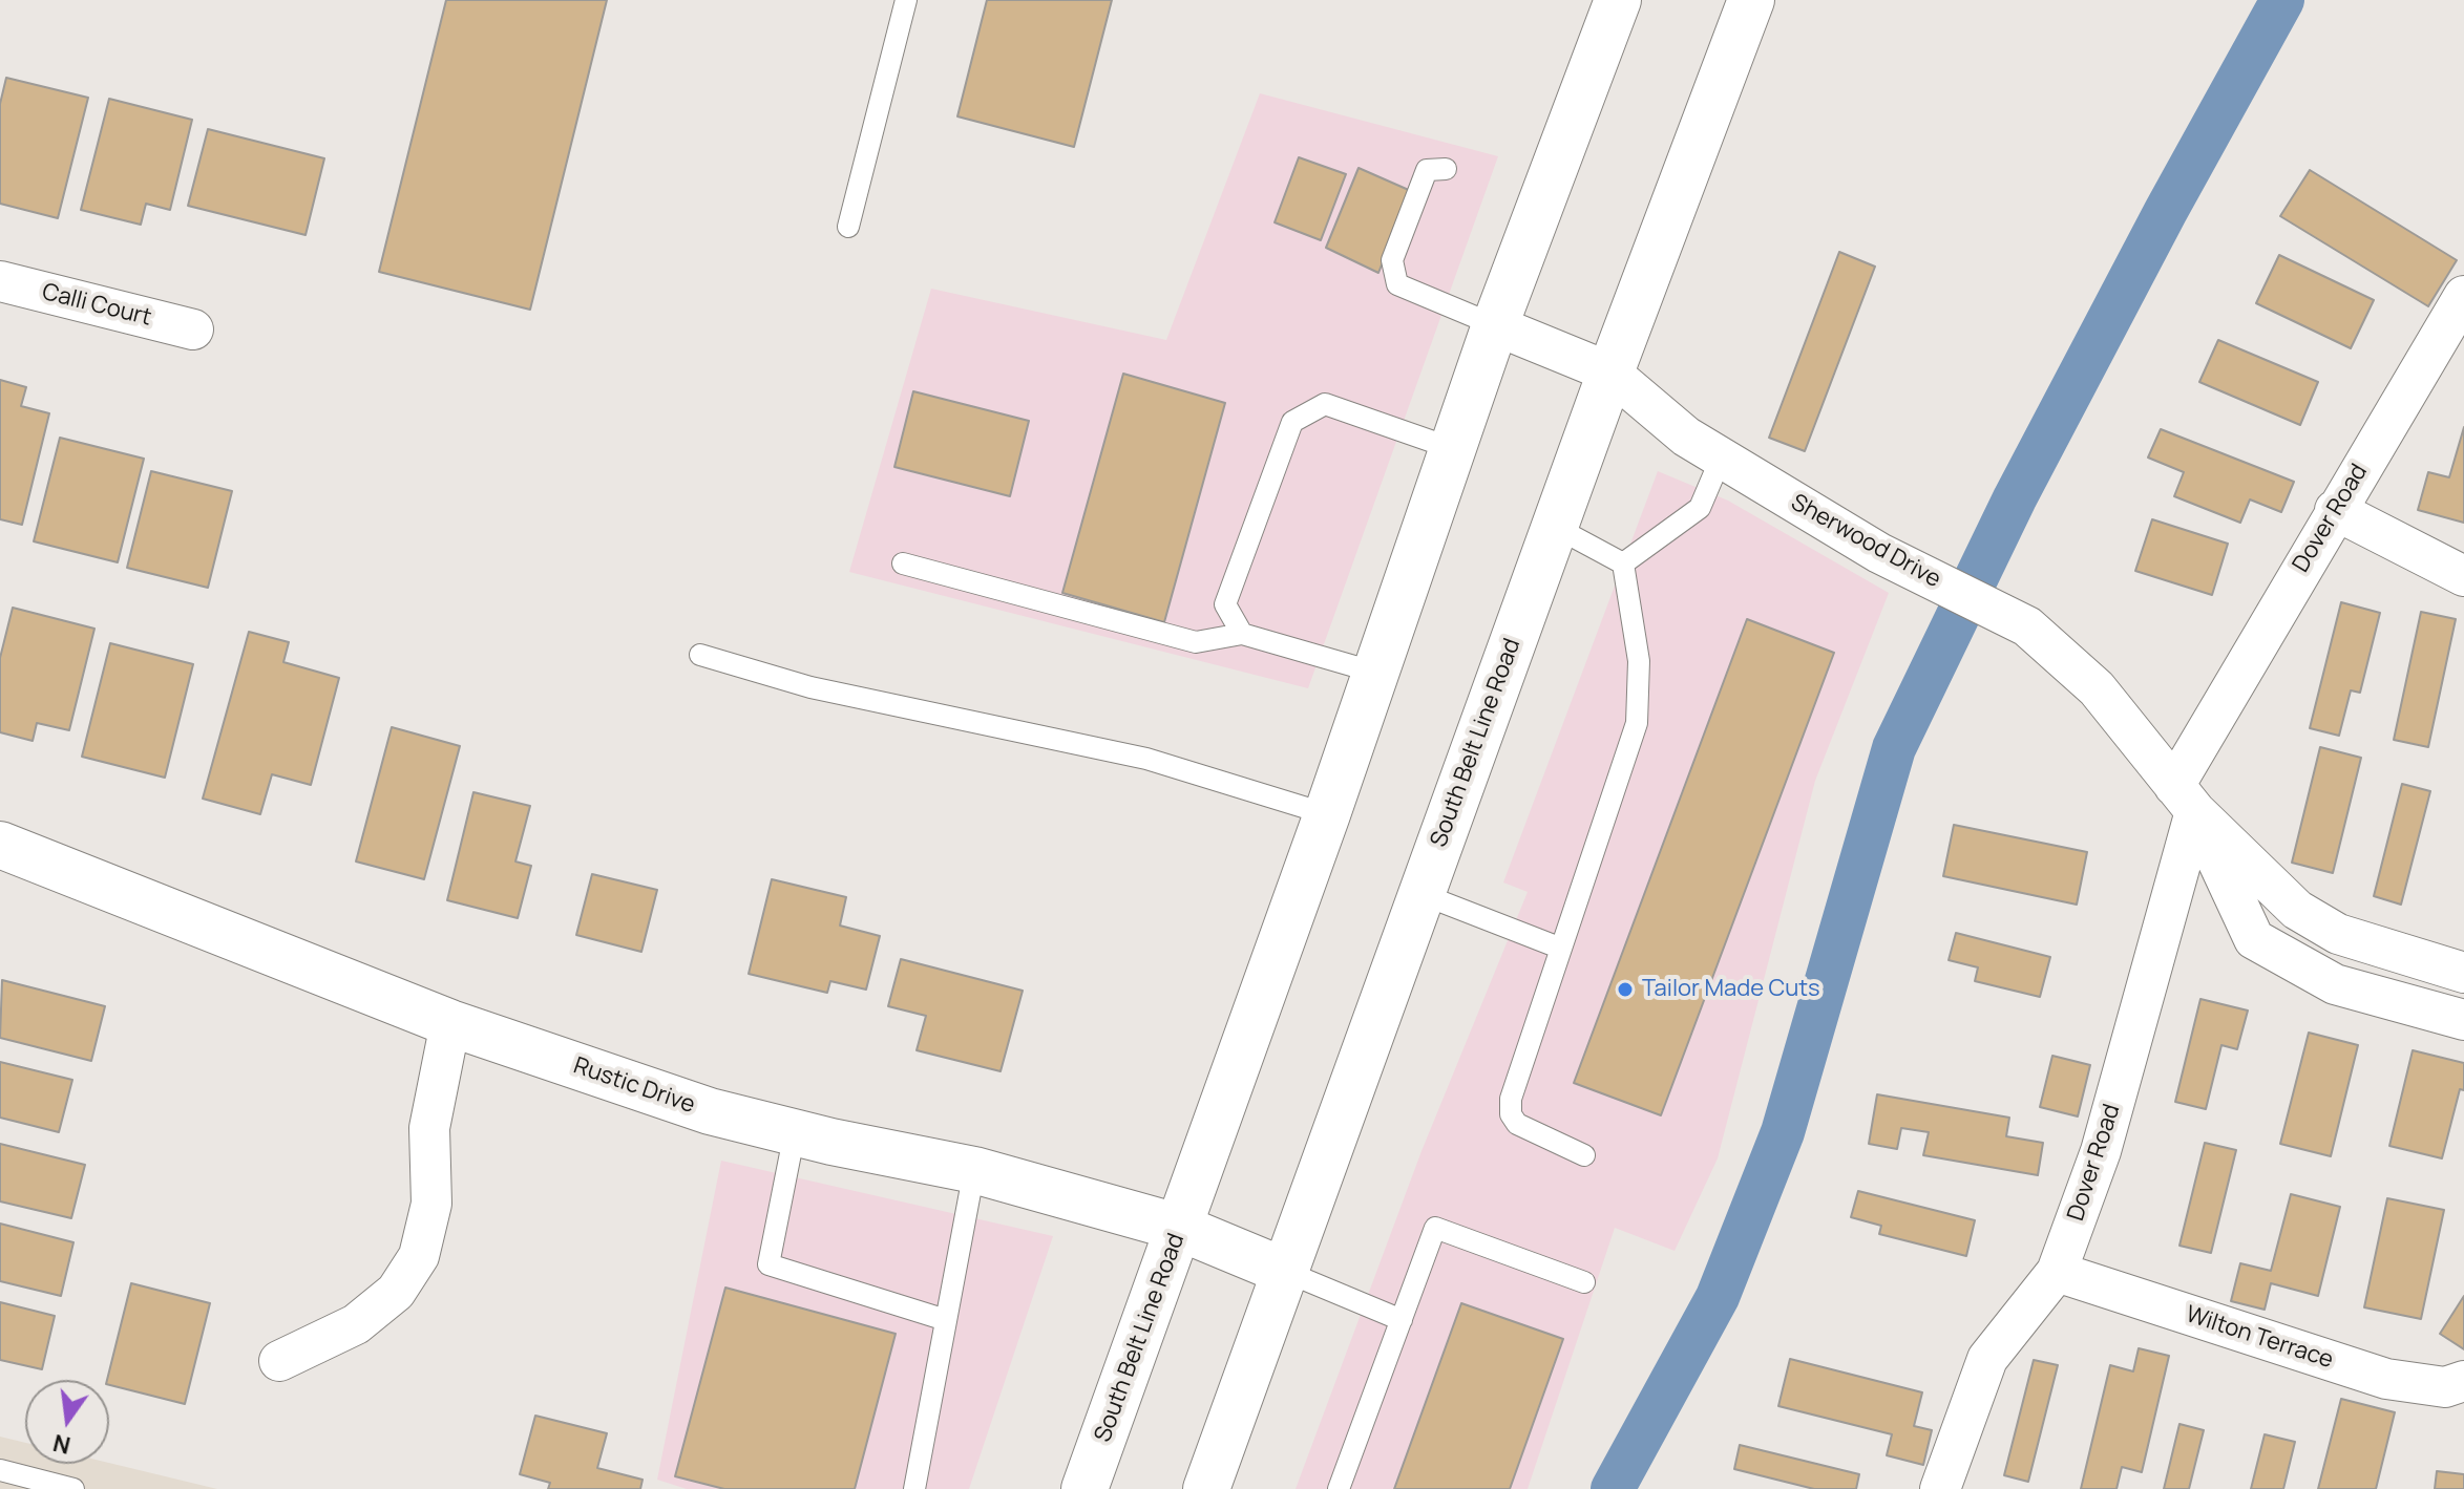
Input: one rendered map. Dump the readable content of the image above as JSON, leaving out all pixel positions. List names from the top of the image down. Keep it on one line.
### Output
{"streets":{"main road":["South Belt Line Road","Rustic Drive"],"street":["Calli Court","Dover Road","Sherwood Drive","Wilton Terrace"]},"crossings":[["Dover Road","Sherwood Drive"],["Dover Road","Wilton Terrace"],["Sherwood Drive","South Belt Line Road"],["South Belt Line Road","Rustic Drive"]],"places":["Tailor Made Cuts"],"north":"bottom"}
